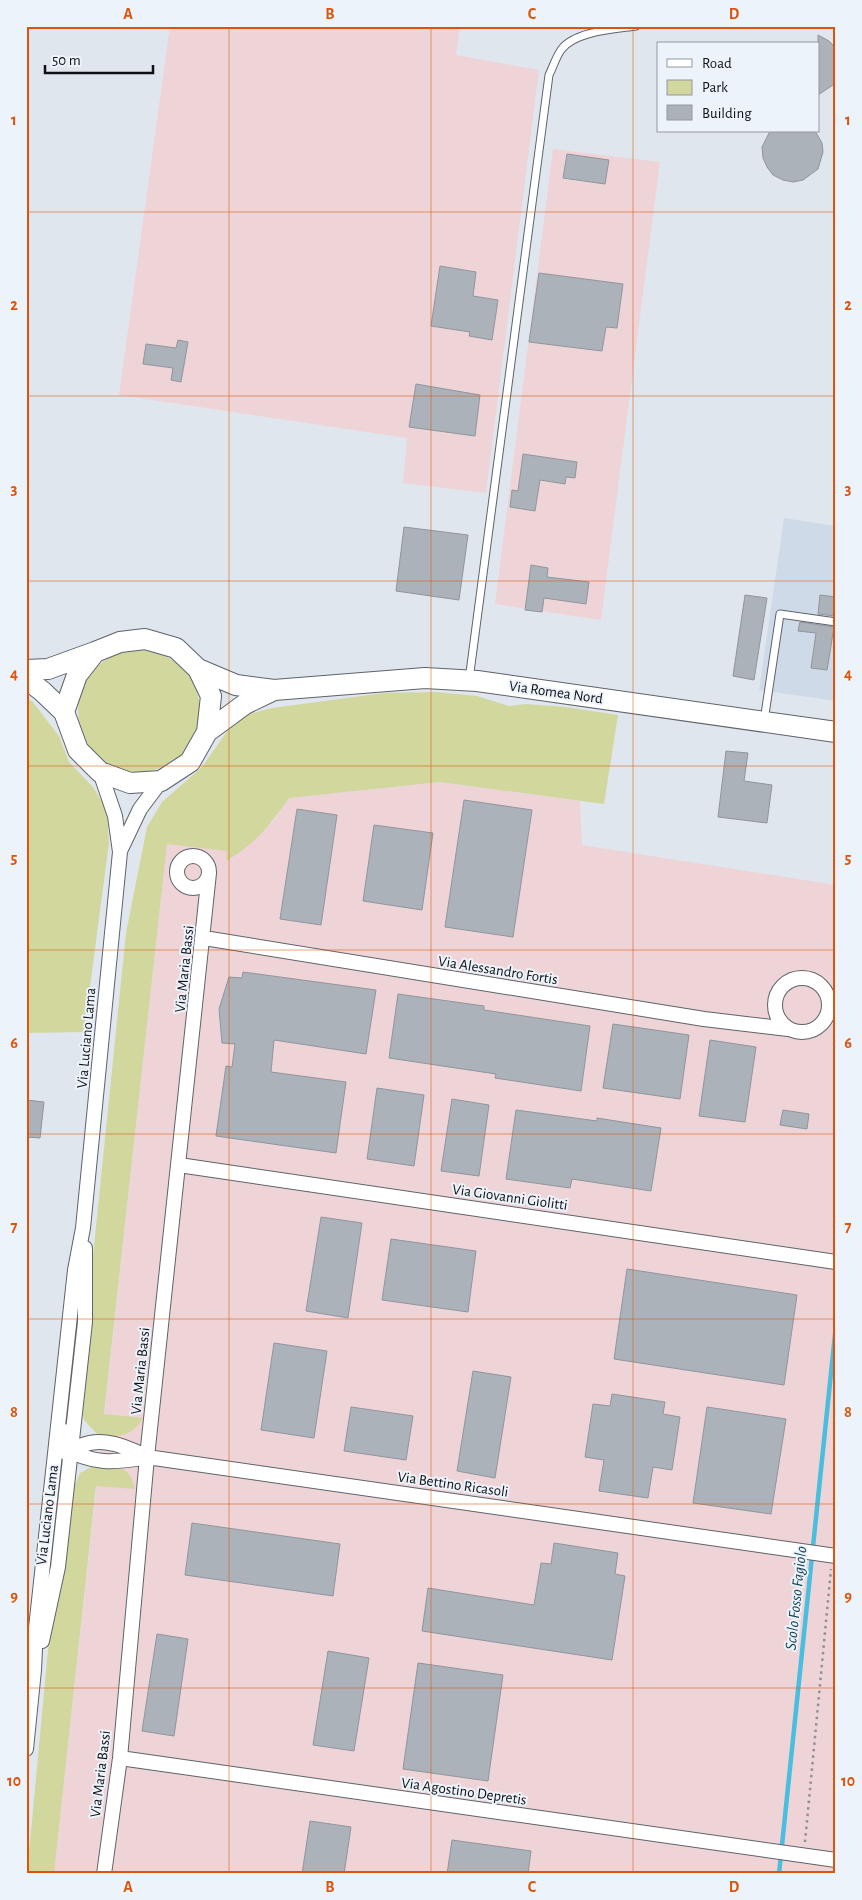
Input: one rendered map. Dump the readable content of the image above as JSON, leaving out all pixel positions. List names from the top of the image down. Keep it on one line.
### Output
{"streets":{"main road":["Via Romea Nord"],"street":["Via Maria Bassi","Via Alessandro Fortis","Via Luciano Lama","Via Giovanni Giolitti","Via Bettino Ricasoli","Via Agostino Depretis"]},"crossings":[["Via Romea Nord","Via Luciano Lama"],["Via Maria Bassi","Via Alessandro Fortis"],["Via Maria Bassi","Via Giovanni Giolitti"],["Via Maria Bassi","Via Bettino Ricasoli"],["Via Maria Bassi","Via Agostino Depretis"],["Via Luciano Lama","Via Bettino Ricasoli"]],"water":["Scolo Fosso Fagiolo"],"legend":["Road","Park","Building"],"scale_bar":"50 m","grid":{"columns":["A","B","C","D"],"rows":["1","2","3","4","5","6","7","8","9","10"]}}
